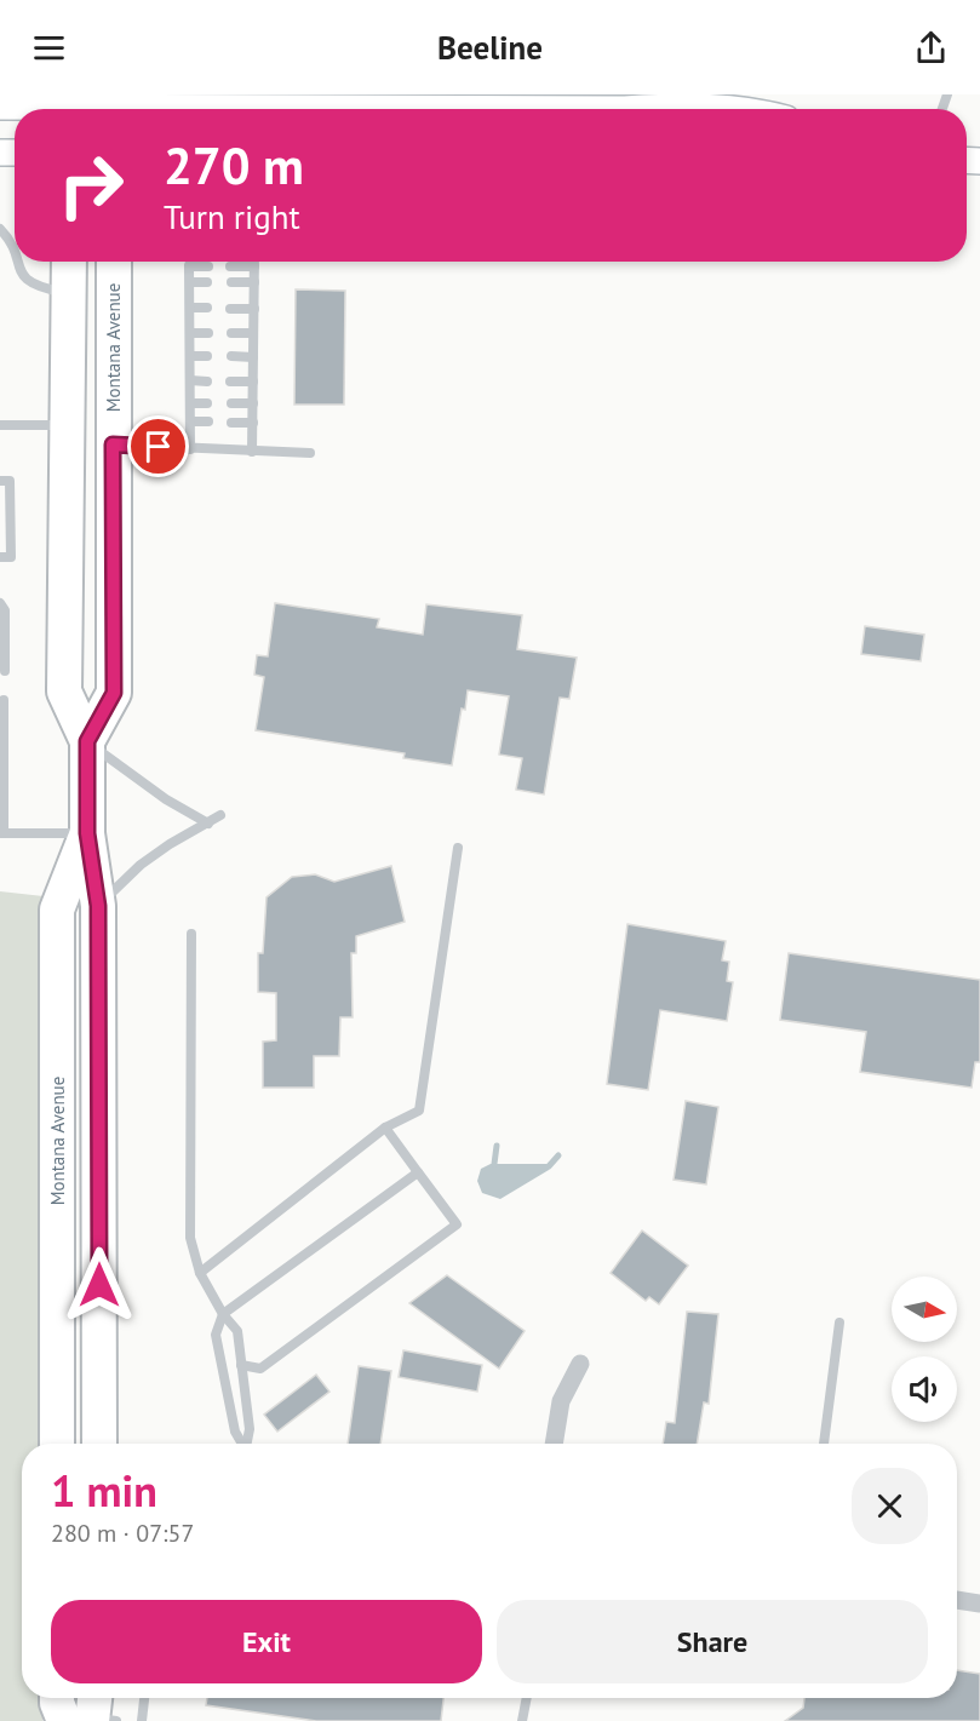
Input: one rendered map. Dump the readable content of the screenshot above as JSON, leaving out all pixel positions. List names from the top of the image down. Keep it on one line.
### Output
{"streets":{"highway":["Montana Avenue"]},"north":"right","page":{"header":"Beeline","turn":["270 m","Turn right"],"heading":["1 min","280 m · 07:57"],"buttons":["Exit","Share"]}}
